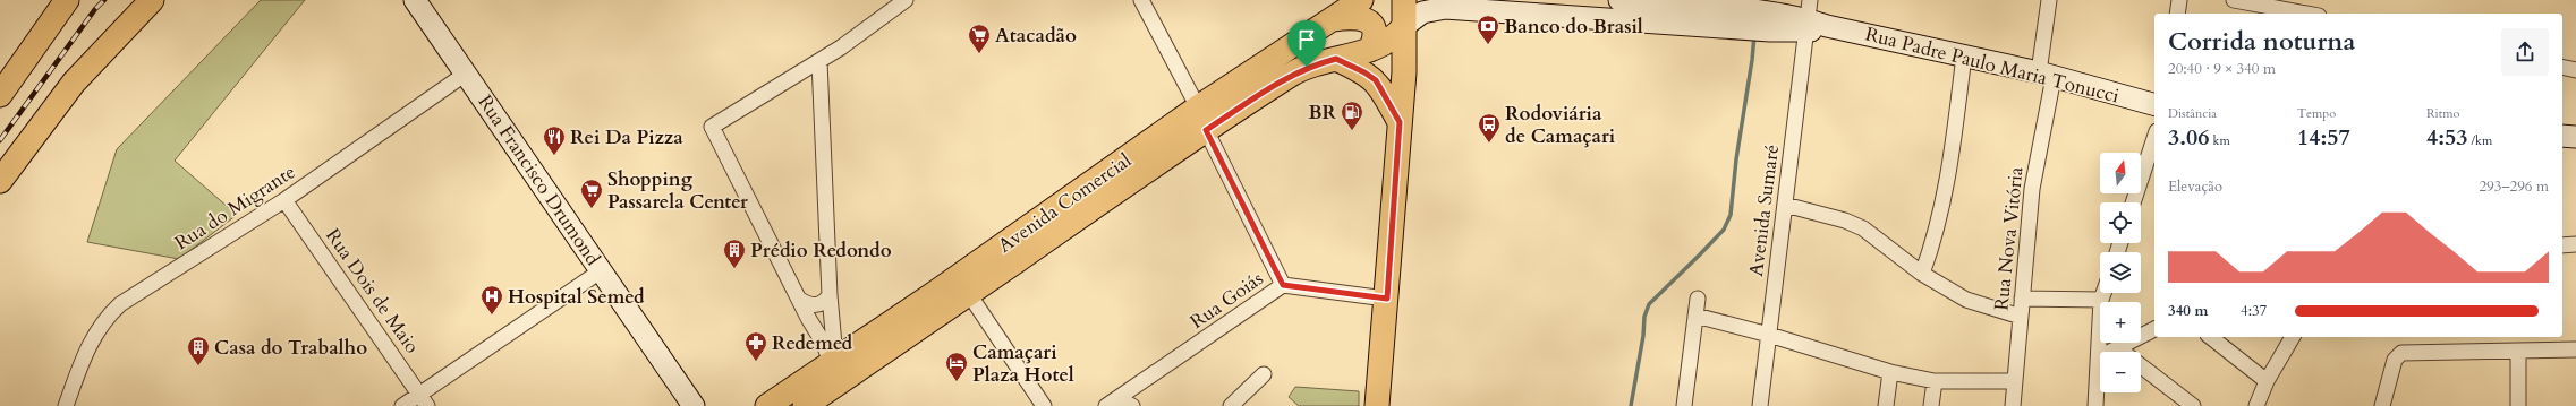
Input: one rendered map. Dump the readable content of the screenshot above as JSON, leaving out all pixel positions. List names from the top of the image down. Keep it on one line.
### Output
{"streets":{"main road":["Avenida Comercial"],"street":["Rua Padre Paulo Maria Tonucci","Rua Francisco Drumond","Rua do Migrante","Avenida Sumaré","Rua Nova Vitória","Rua Dois de Maio","Rua Goiás"]},"crossings":[["Rua Padre Paulo Maria Tonucci","Avenida Comercial"],["Rua Padre Paulo Maria Tonucci","Avenida Sumaré"],["Rua Padre Paulo Maria Tonucci","Rua Nova Vitória"],["Rua Francisco Drumond","Rua do Migrante"],["Rua do Migrante","Rua Dois de Maio"]],"places":{"bank":["Banco do Brasil"],"supermarket":["Atacadão","Shopping Passarela Center"],"fuel station":["BR"],"bus stop":["Rodoviária de Camaçari"],"restaurant":["Rei Da Pizza"],"building":["Prédio Redondo","Casa do Trabalho"],"hospital":["Hospital Semed"],"pharmacy":["Redemed"],"hotel":["Camaçari Plaza Hotel"]},"north":"top","page":{"heading":["Corrida noturna","20:40 · 9 × 340 m"],"stats":[["Distância","3.06 km"],["Tempo","14:57"],["Ritmo","4:53 /km"]],"map_buttons":["+","−"],"chart":["Elevação","293–296 m"],"list":[{"name":"340 m","note":"4:37"}]}}
